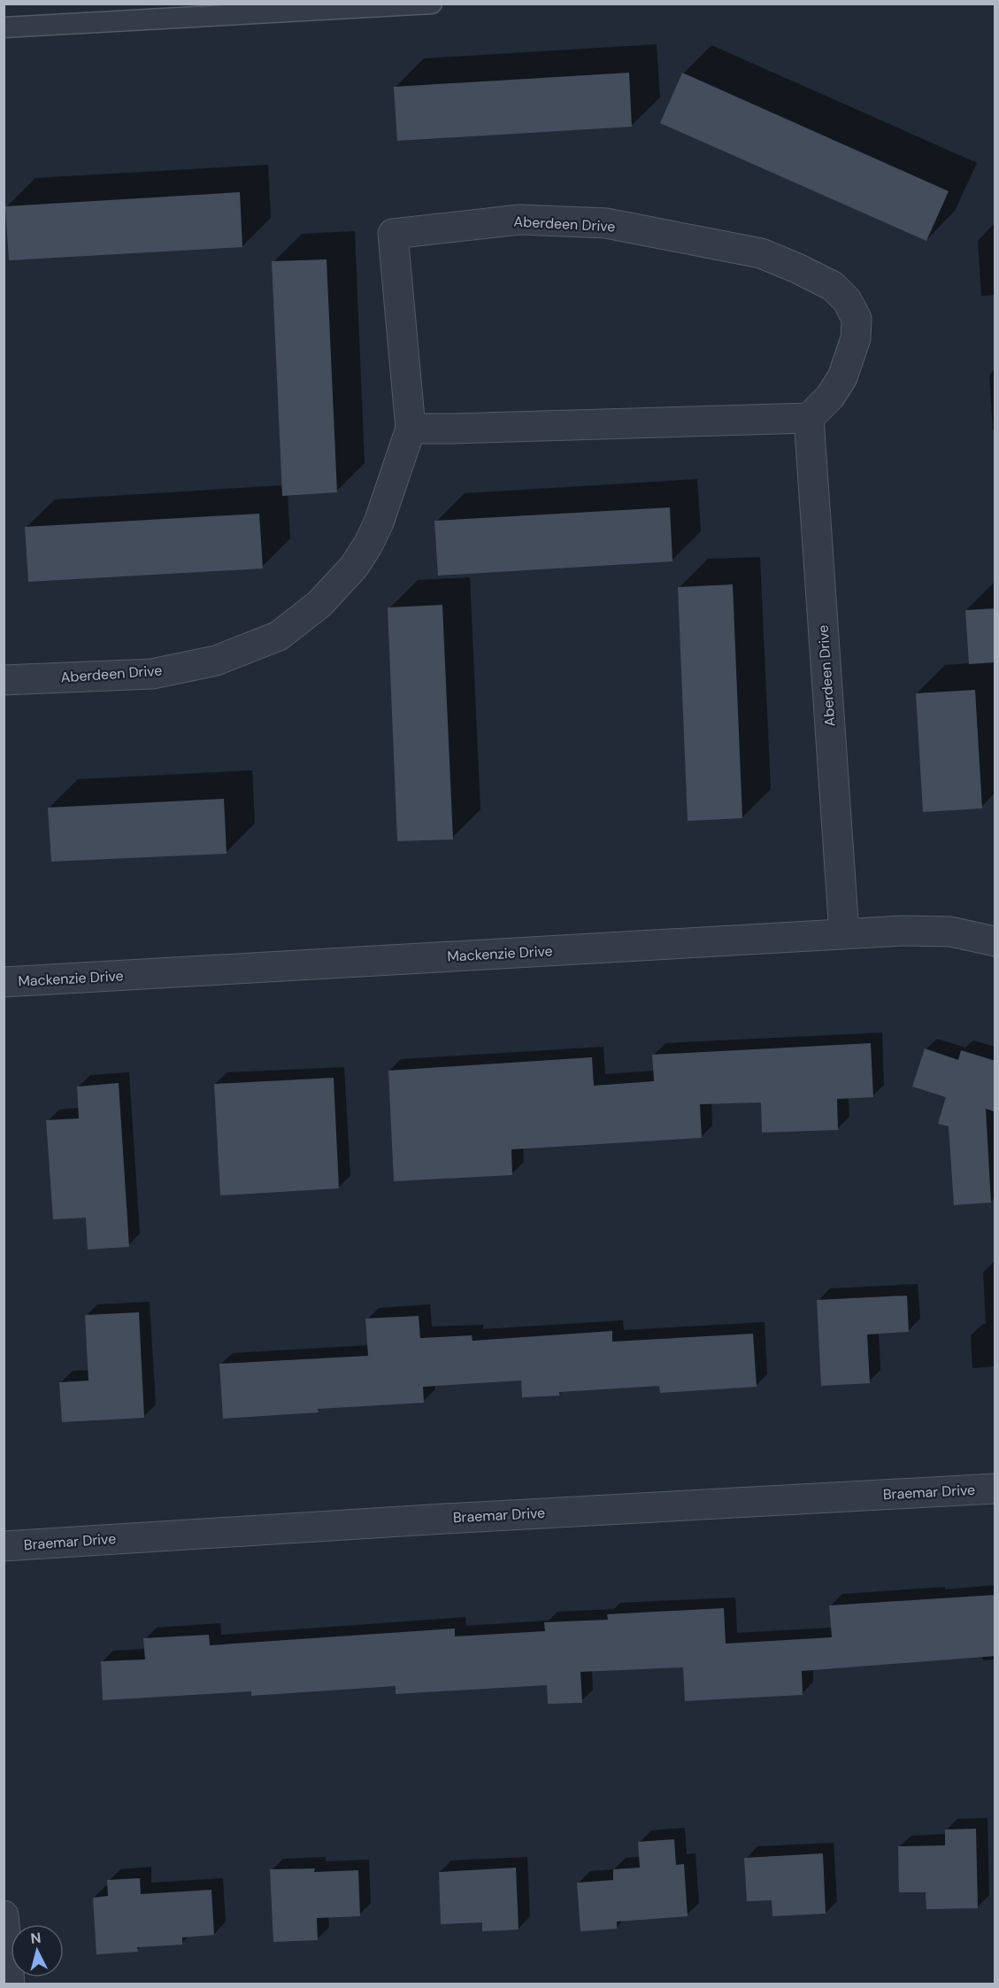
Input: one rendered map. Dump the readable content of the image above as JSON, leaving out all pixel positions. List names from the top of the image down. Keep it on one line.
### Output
{"streets":{"street":["Aberdeen Drive","Mackenzie Drive","Braemar Drive"]},"crossings":[["Aberdeen Drive","Mackenzie Drive"]],"north":"top"}
